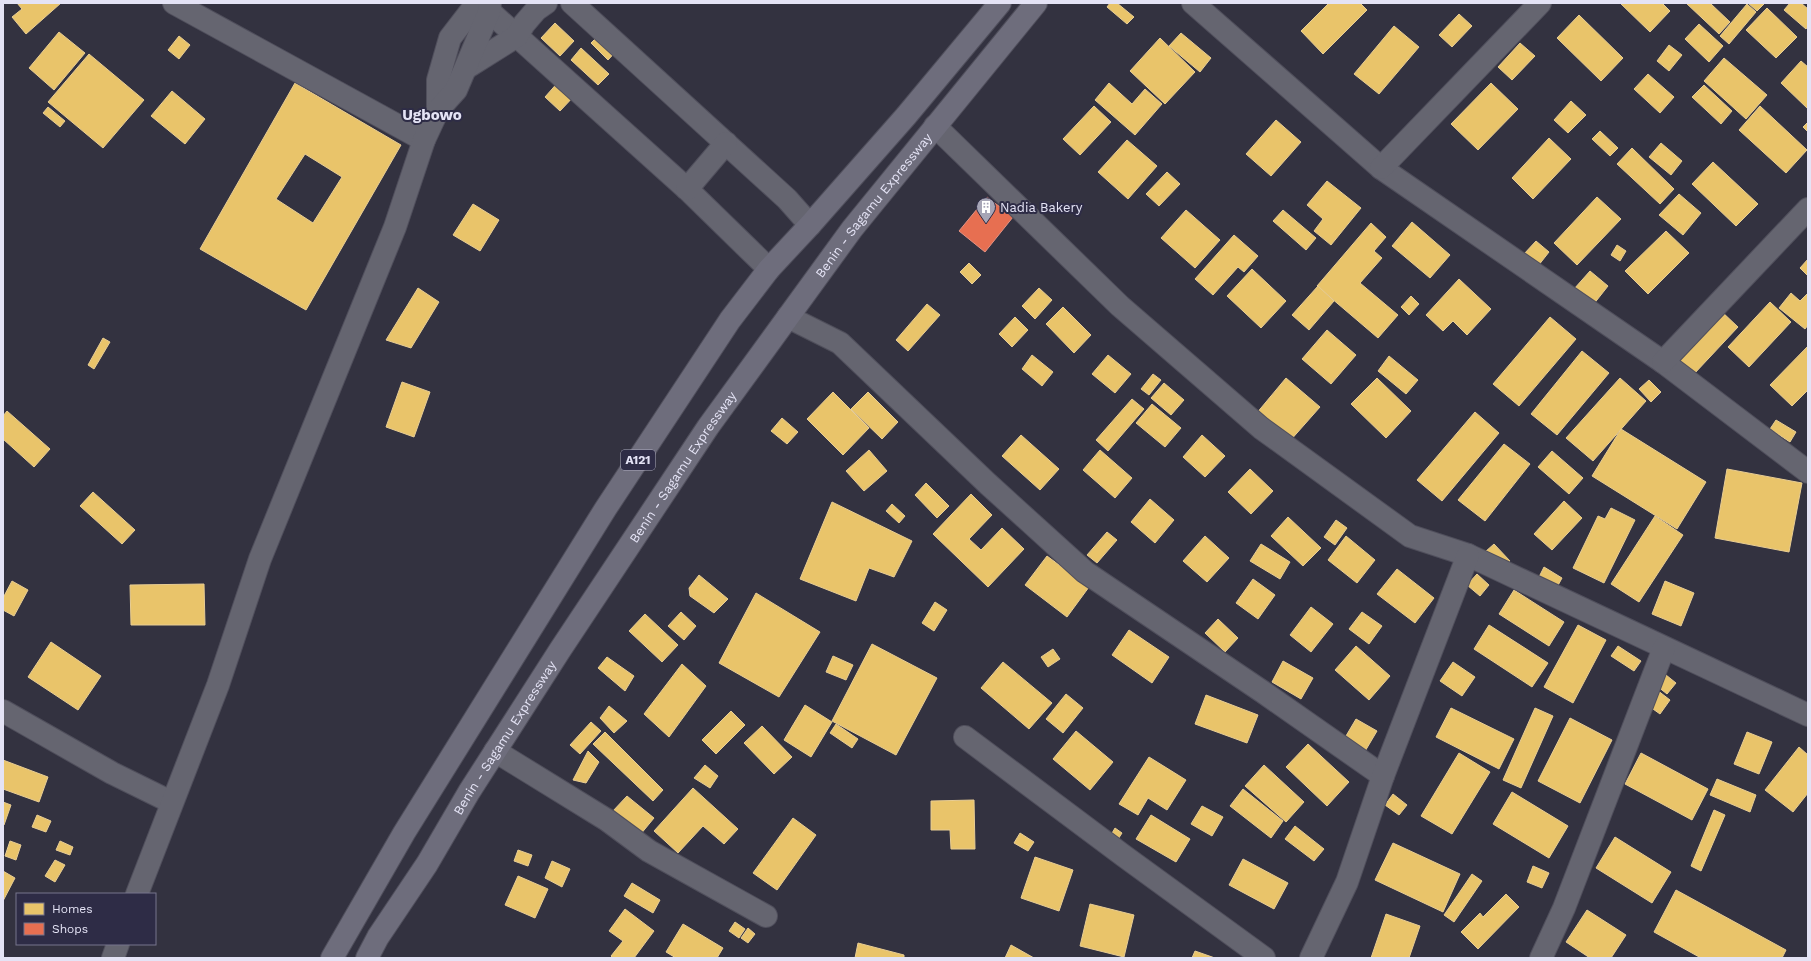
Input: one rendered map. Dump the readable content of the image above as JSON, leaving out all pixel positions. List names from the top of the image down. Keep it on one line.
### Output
{"streets":{"highway":["Benin - Sagamu Expressway","A121"]},"districts":["Ugbowo"],"places":{"building":["Nadia Bakery"]},"legend":["Homes","Shops"]}
